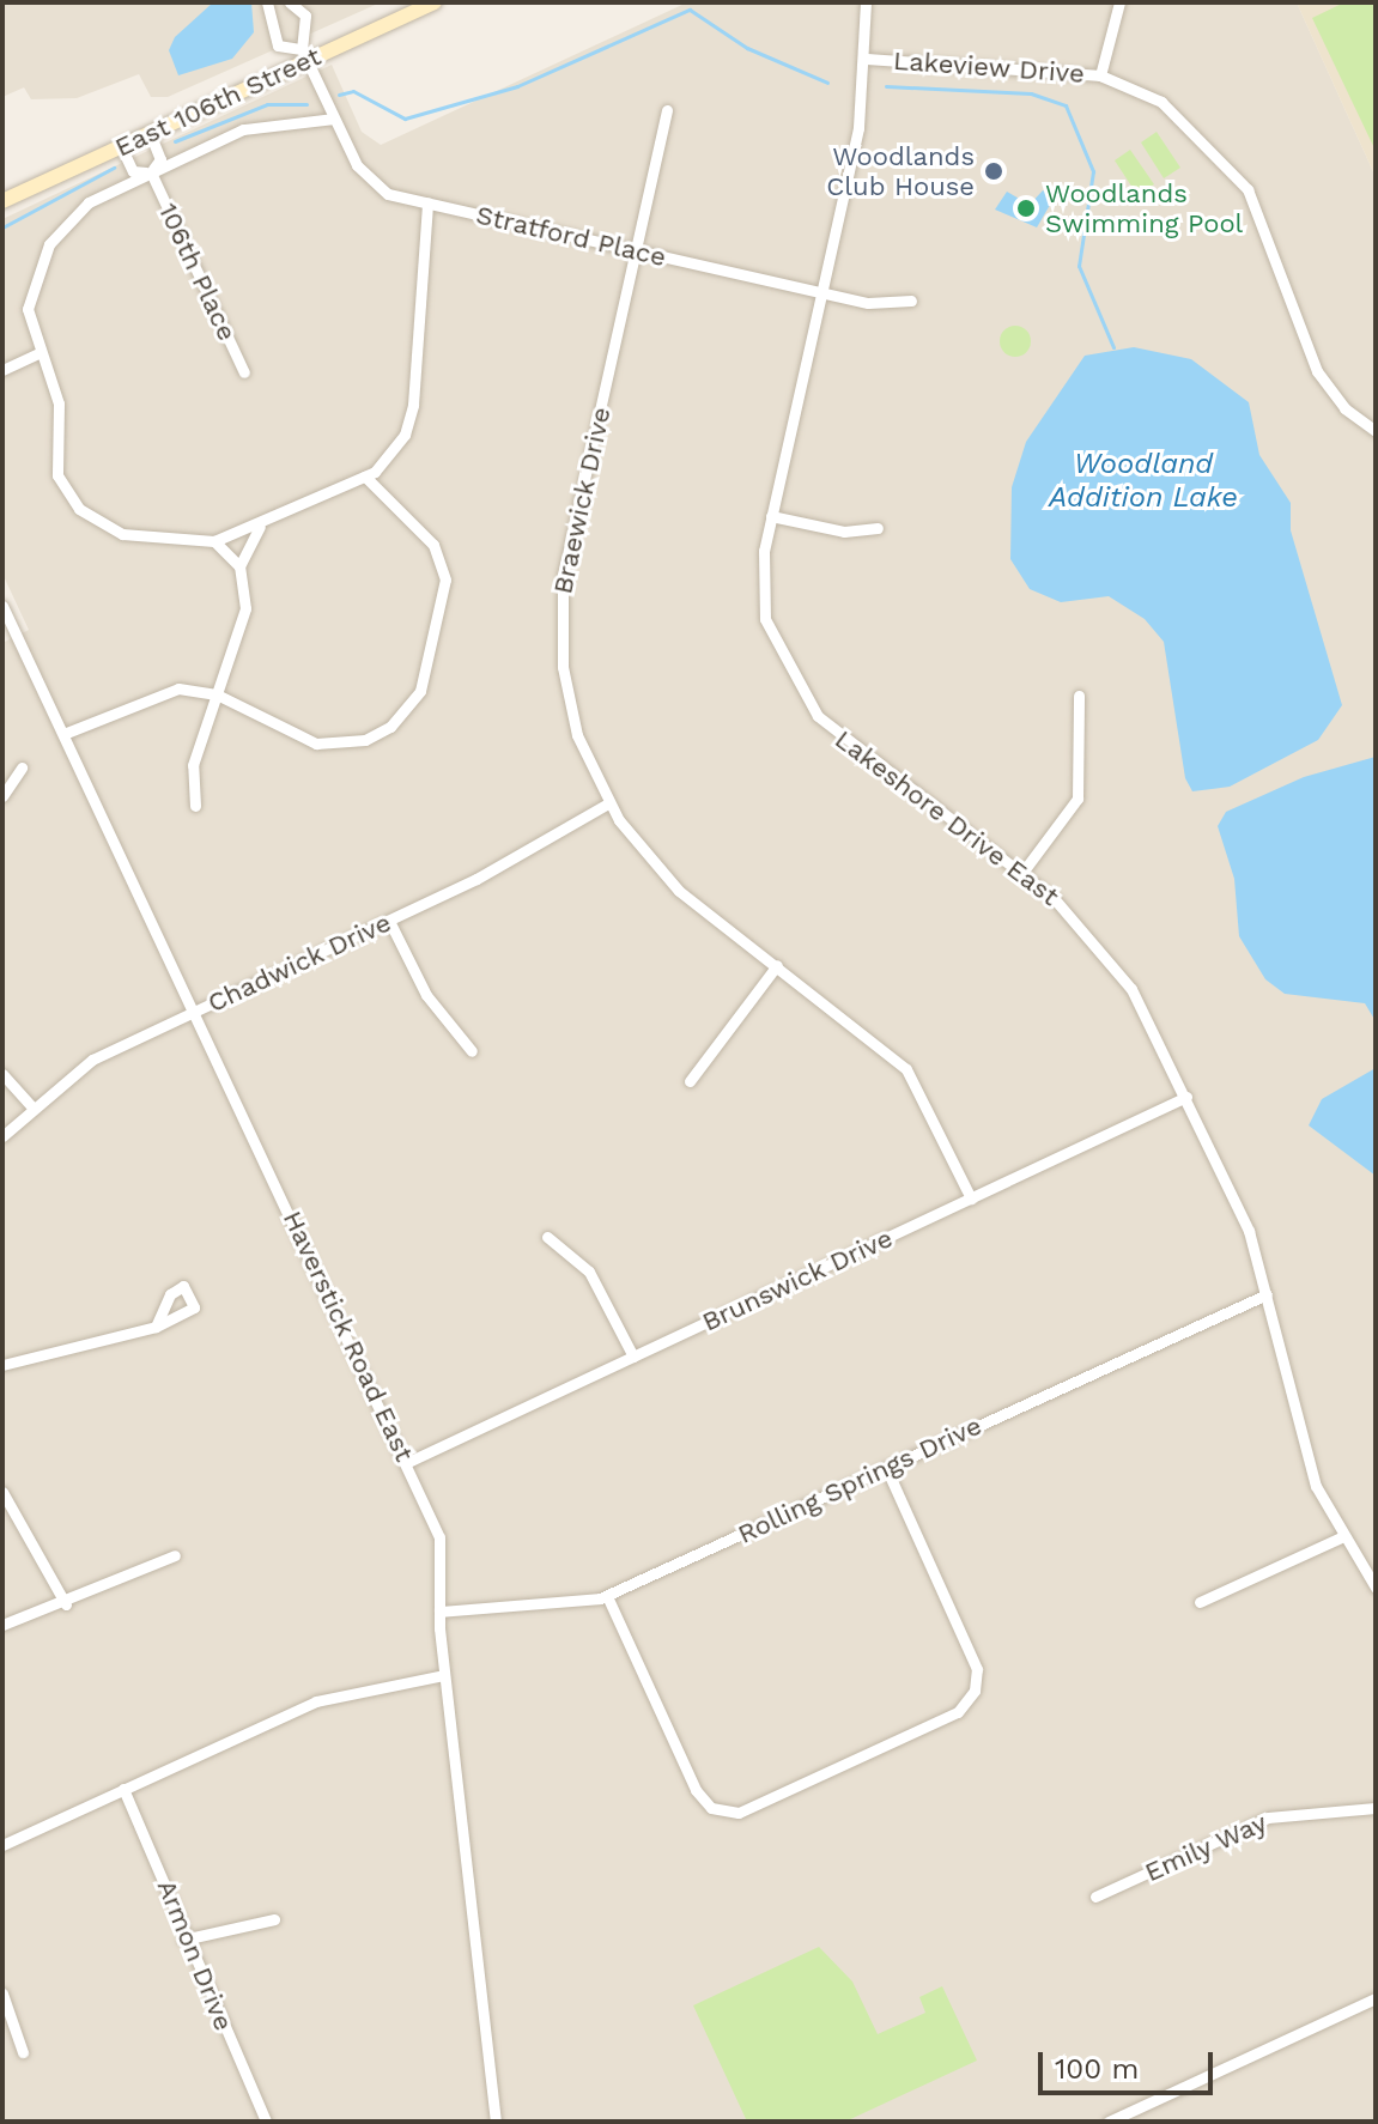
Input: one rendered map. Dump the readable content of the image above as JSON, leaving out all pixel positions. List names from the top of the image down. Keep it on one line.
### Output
{"streets":{"street":["Lakeview Drive","East 106th Street","Stratford Place","106th Place","Braewick Drive","Lakeshore Drive East","Chadwick Drive","Brunswick Drive","Haverstick Road East","Rolling Springs Drive","Emily Way","Armon Drive"]},"crossings":[["Lakeview Drive","Lakeshore Drive East"],["East 106th Street","Stratford Place"],["East 106th Street","106th Place"],["Stratford Place","Braewick Drive"],["Stratford Place","Lakeshore Drive East"],["Braewick Drive","Chadwick Drive"],["Braewick Drive","Brunswick Drive"],["Lakeshore Drive East","Brunswick Drive"],["Lakeshore Drive East","Rolling Springs Drive"],["Chadwick Drive","Haverstick Road East"],["Brunswick Drive","Haverstick Road East"],["Haverstick Road East","Rolling Springs Drive"]],"water":["Woodland Addition Lake"],"places":["Woodlands Club House","Woodlands Swimming Pool"],"scale_bar":"100 m"}
